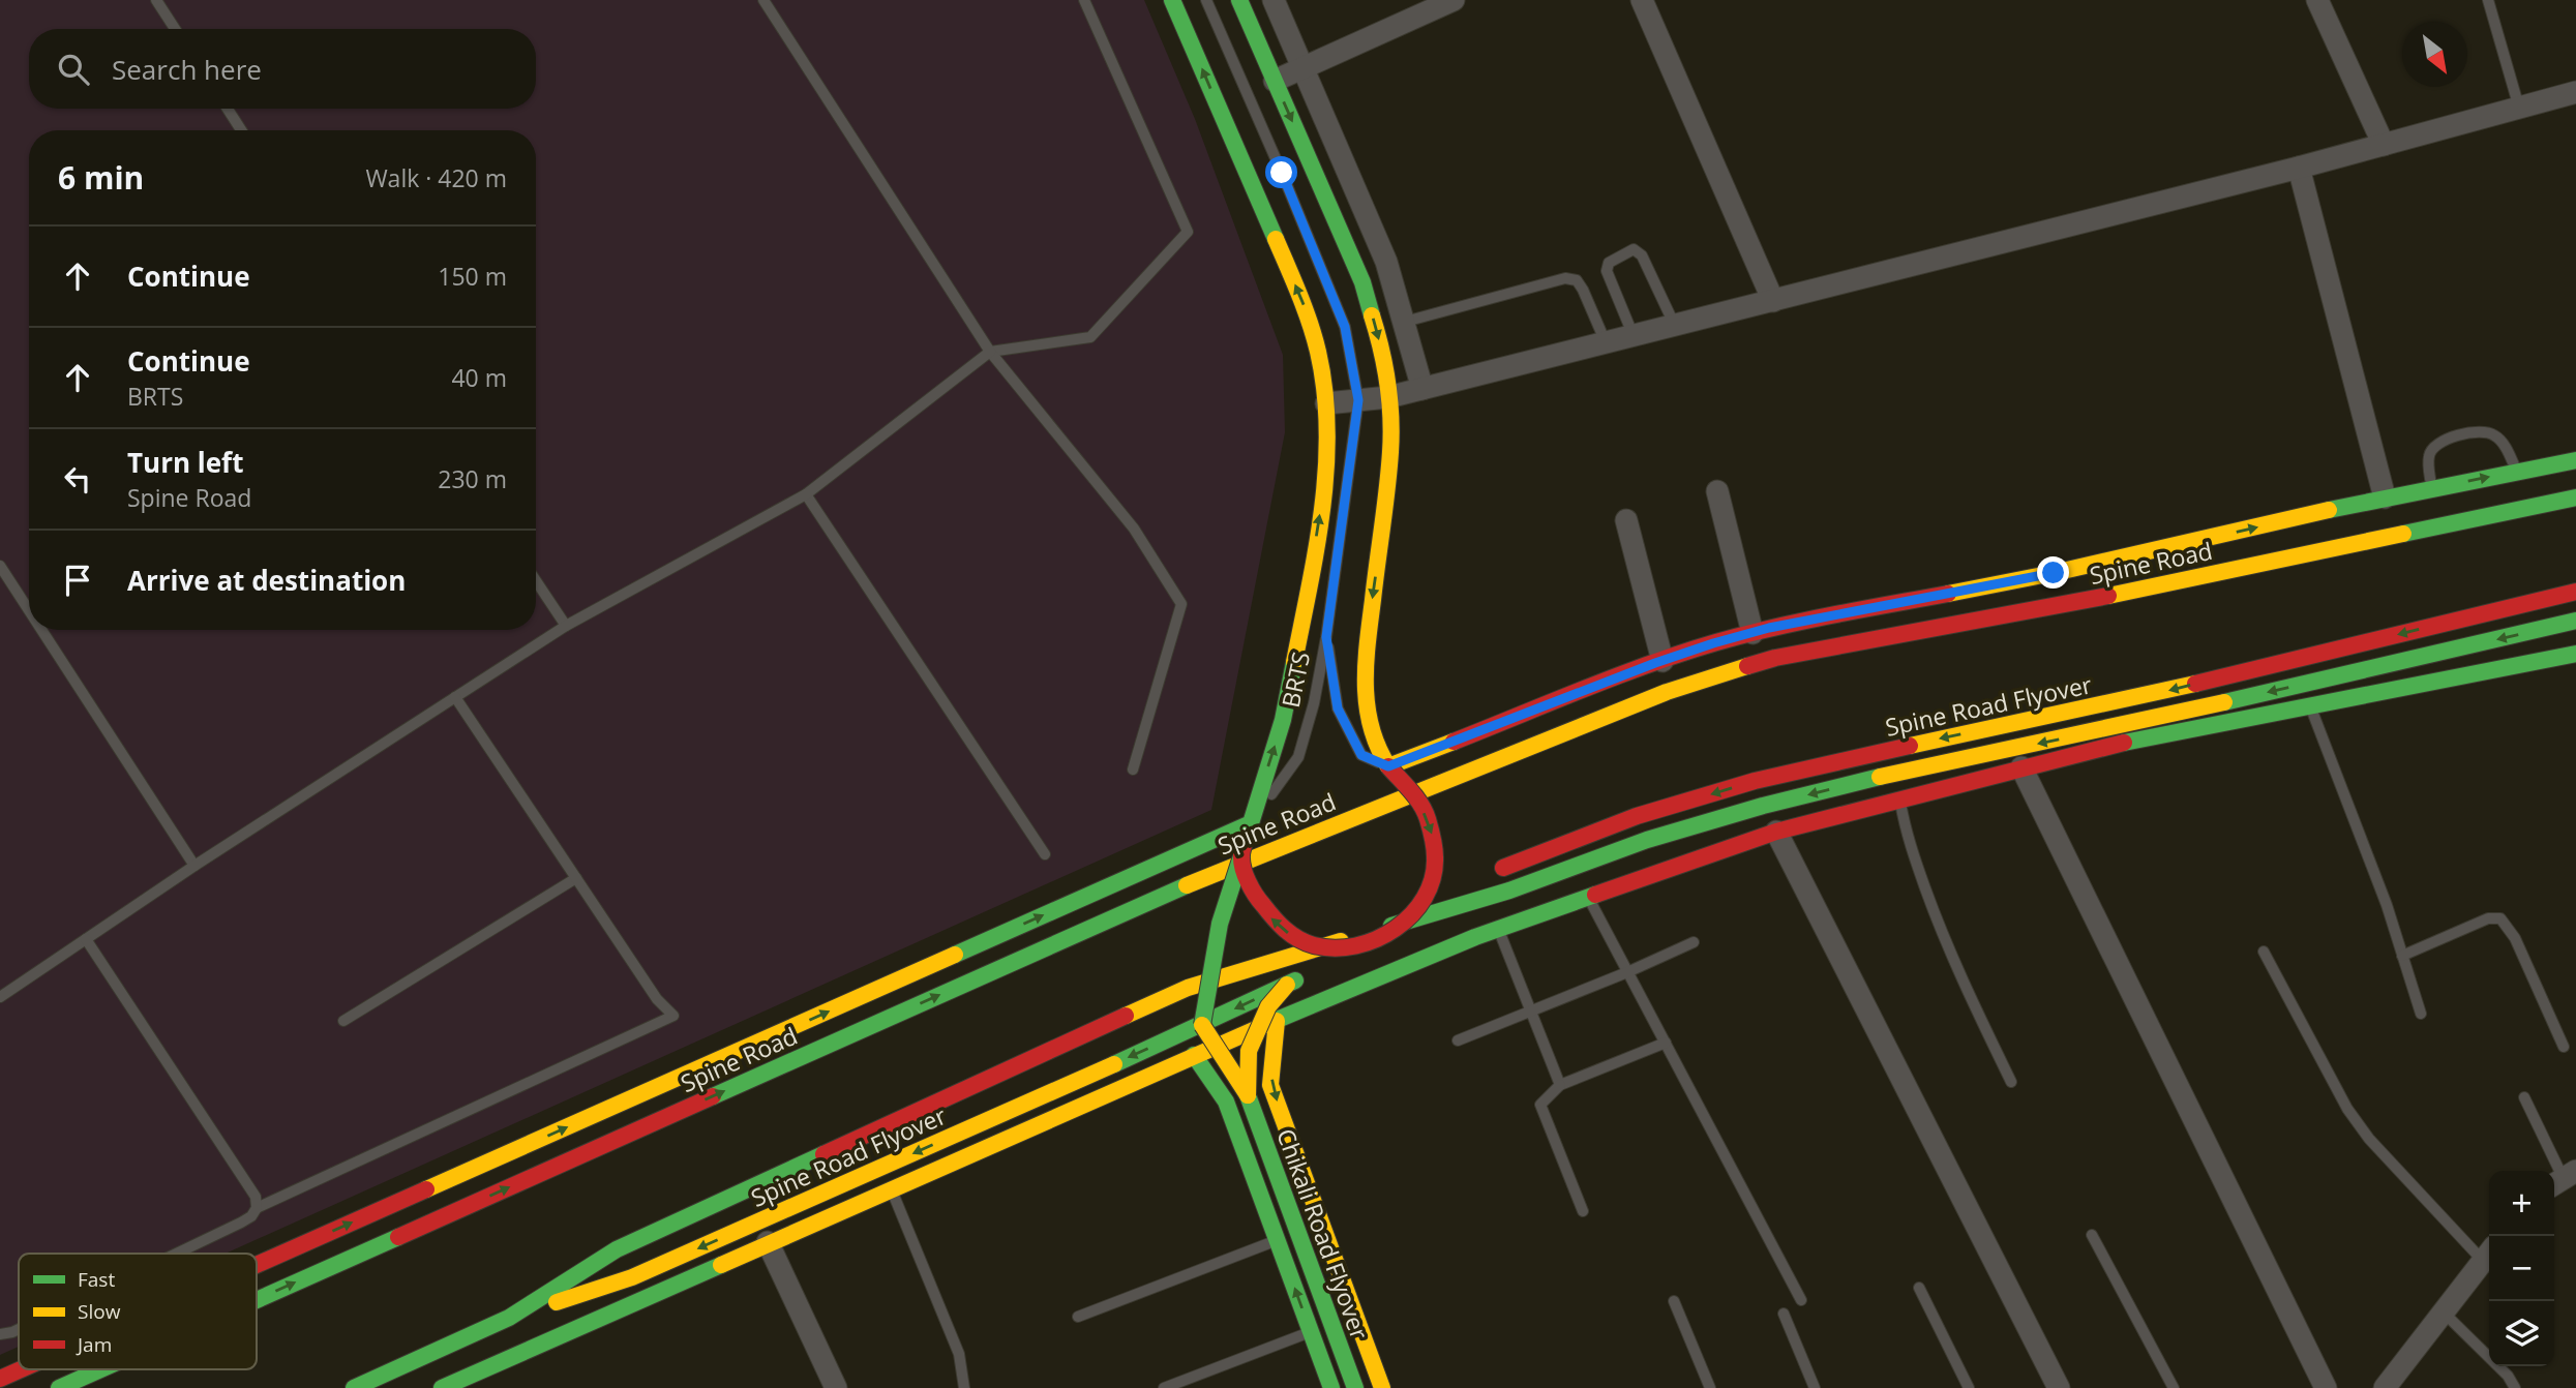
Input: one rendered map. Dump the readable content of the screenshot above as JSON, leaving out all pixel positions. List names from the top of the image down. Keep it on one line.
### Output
{"streets":{"main road":["Spine Road","Spine Road Flyover","Chikali Road Flyover"],"lane":["BRTS"]},"crossings":[["Spine Road","BRTS"],["Spine Road Flyover","Chikali Road Flyover"]],"legend":["Fast","Slow","Jam"],"north":"bottom right","page":{"search":"Search here","heading":["6 min","Walk · 420 m"],"list":[["Continue","150 m"],["Continue","BRTS","40 m"],["Turn left","Spine Road","230 m"],"Arrive at destination"],"map_buttons":["+","−"]}}
